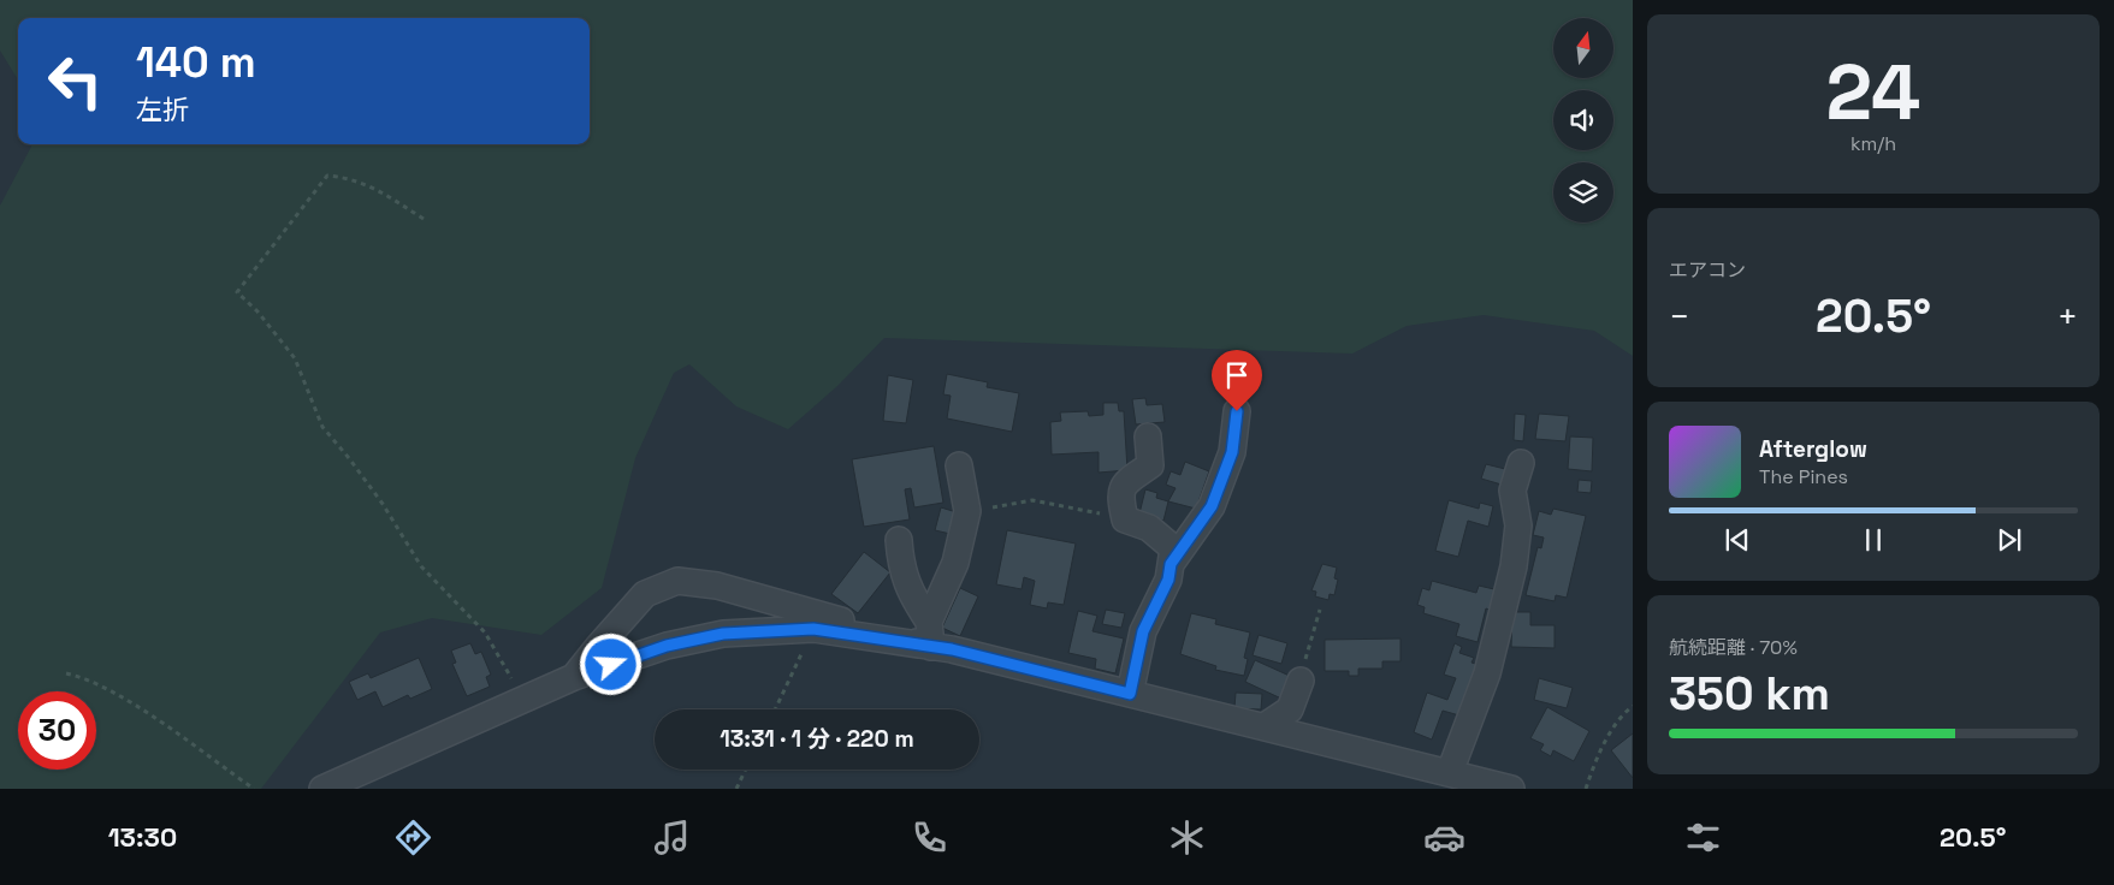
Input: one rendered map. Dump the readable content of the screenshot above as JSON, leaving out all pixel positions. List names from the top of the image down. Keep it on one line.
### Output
{"north":"top","page":{"tile":[["24","km/h"],"エアコン",["航続距離 · 70%","350 km"]],"turn":["140 m","左折"],"heat":["−","20.5°","+"],"song":["Afterglow","The Pines"],"limit":"30","trip":"13:31 · 1 分 · 220 m","tabs":["13:30","20.5°"]}}
